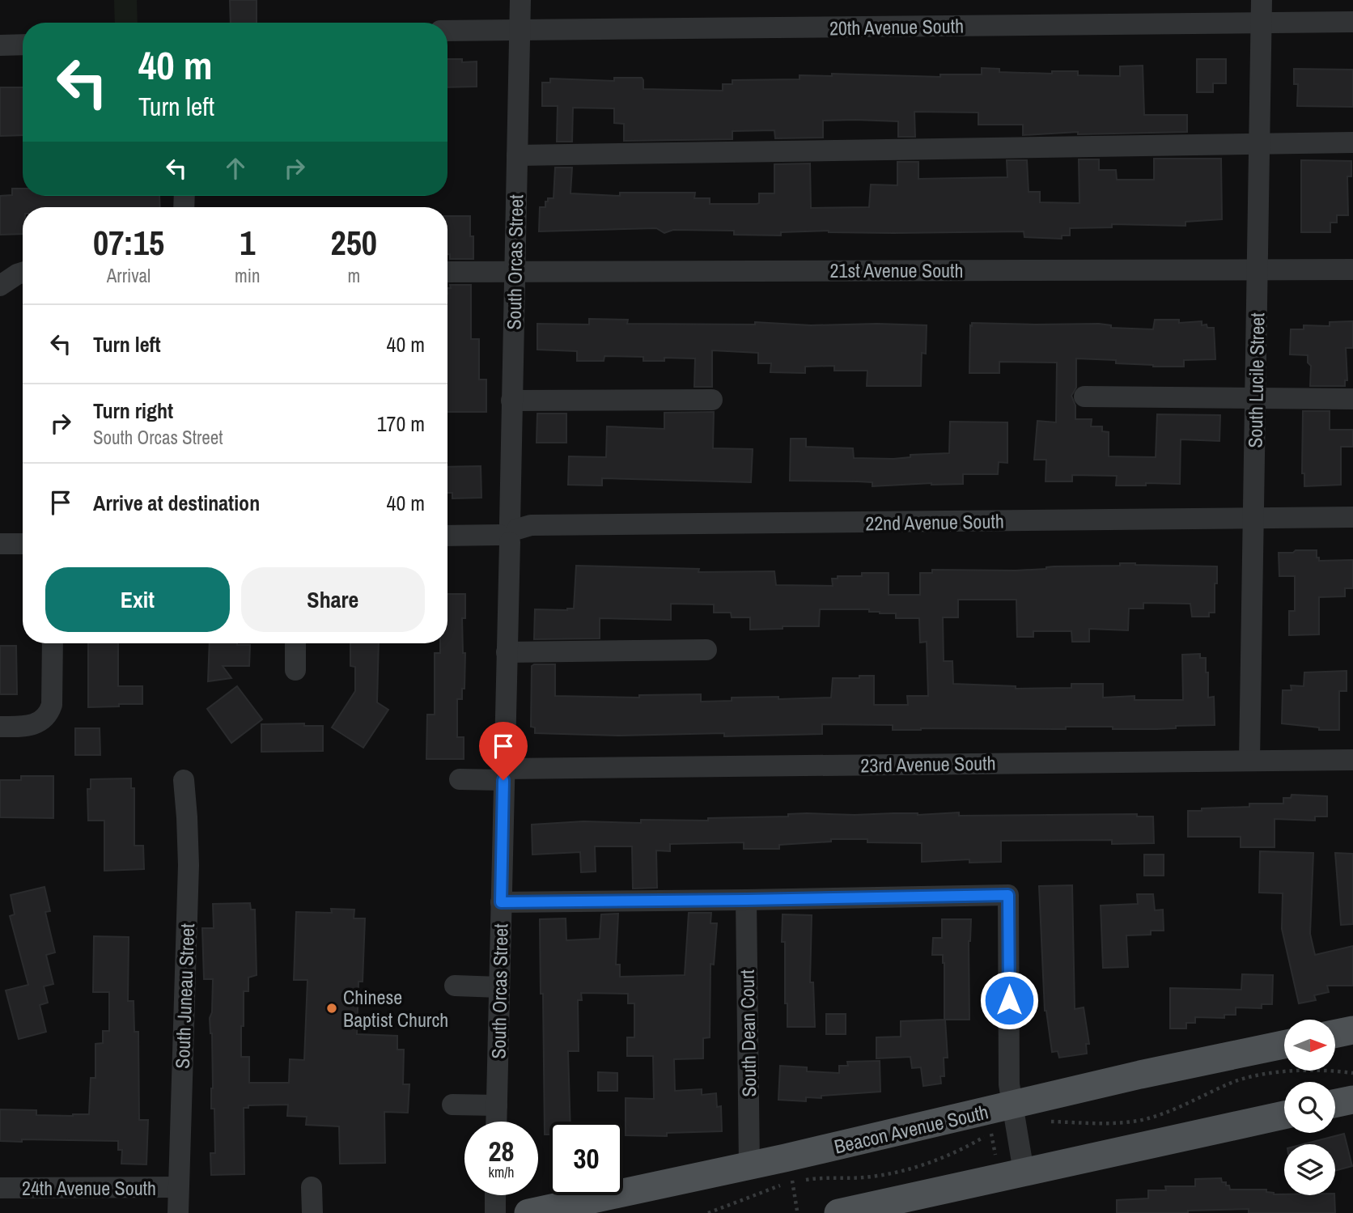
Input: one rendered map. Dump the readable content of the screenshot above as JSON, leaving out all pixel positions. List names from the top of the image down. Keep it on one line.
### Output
{"streets":{"main road":["Beacon Avenue South"],"street":["20th Avenue South","South Orcas Street","21st Avenue South","South Lucile Street","22nd Avenue South","23rd Avenue South","South Juneau Street","South Dean Court","24th Avenue South"]},"crossings":[["20th Avenue South","South Orcas Street"],["20th Avenue South","South Lucile Street"],["South Orcas Street","21st Avenue South"],["South Orcas Street","22nd Avenue South"],["South Orcas Street","23rd Avenue South"],["21st Avenue South","South Lucile Street"],["South Lucile Street","22nd Avenue South"],["South Lucile Street","23rd Avenue South"],["South Juneau Street","24th Avenue South"],["South Dean Court","Beacon Avenue South"]],"places":["Chinese Baptist Church"],"north":"right","page":{"turn":["40 m","Turn left"],"eta":["07:15","Arrival","1","min","250","m"],"list":[{"name":"Turn left","value":"40 m"},{"name":"Turn right","note":"South Orcas Street","value":"170 m"},{"name":"Arrive at destination","value":"40 m"}],"buttons":["Exit","Share"],"speed":"28 km/h","limit":"30"}}
